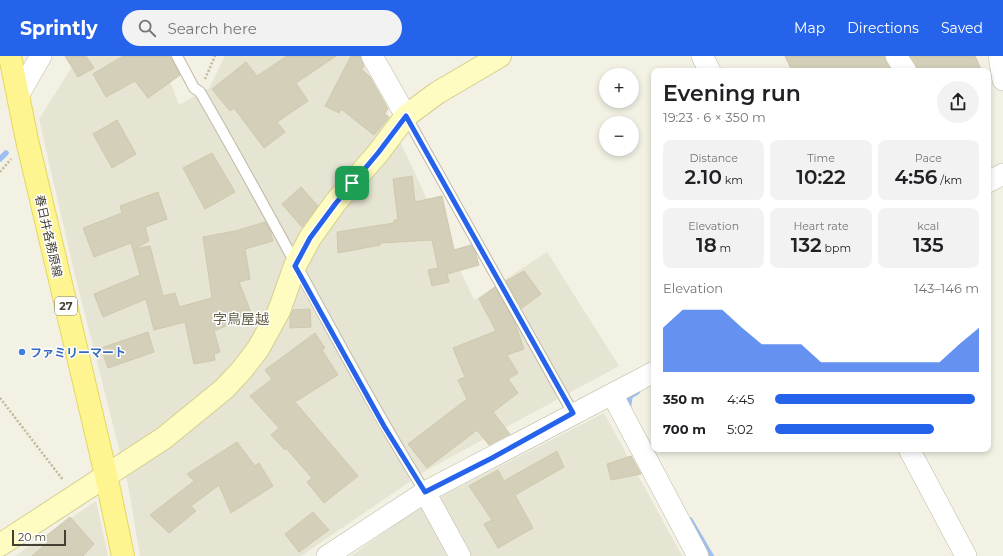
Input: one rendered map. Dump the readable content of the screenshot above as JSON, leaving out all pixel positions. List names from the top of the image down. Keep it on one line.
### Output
{"streets":{"main road":["春日井各務原線","27"]},"districts":["字鳥屋越"],"places":["ファミリーマート"],"scale_bar":"20 m","page":{"header":"Sprintly","search":"Search here","nav":["Map","Directions","Saved"],"map_buttons":["+","−"],"heading":["Evening run","19:23 · 6 × 350 m"],"stats":[["Distance","2.10 km"],["Time","10:22"],["Pace","4:56 /km"],["Elevation","18 m"],["Heart rate","132 bpm"],["kcal","135"]],"chart":["Elevation","143–146 m"],"list":[{"name":"350 m","note":"4:45"},{"name":"700 m","note":"5:02"}],"scale":"20 m"}}
